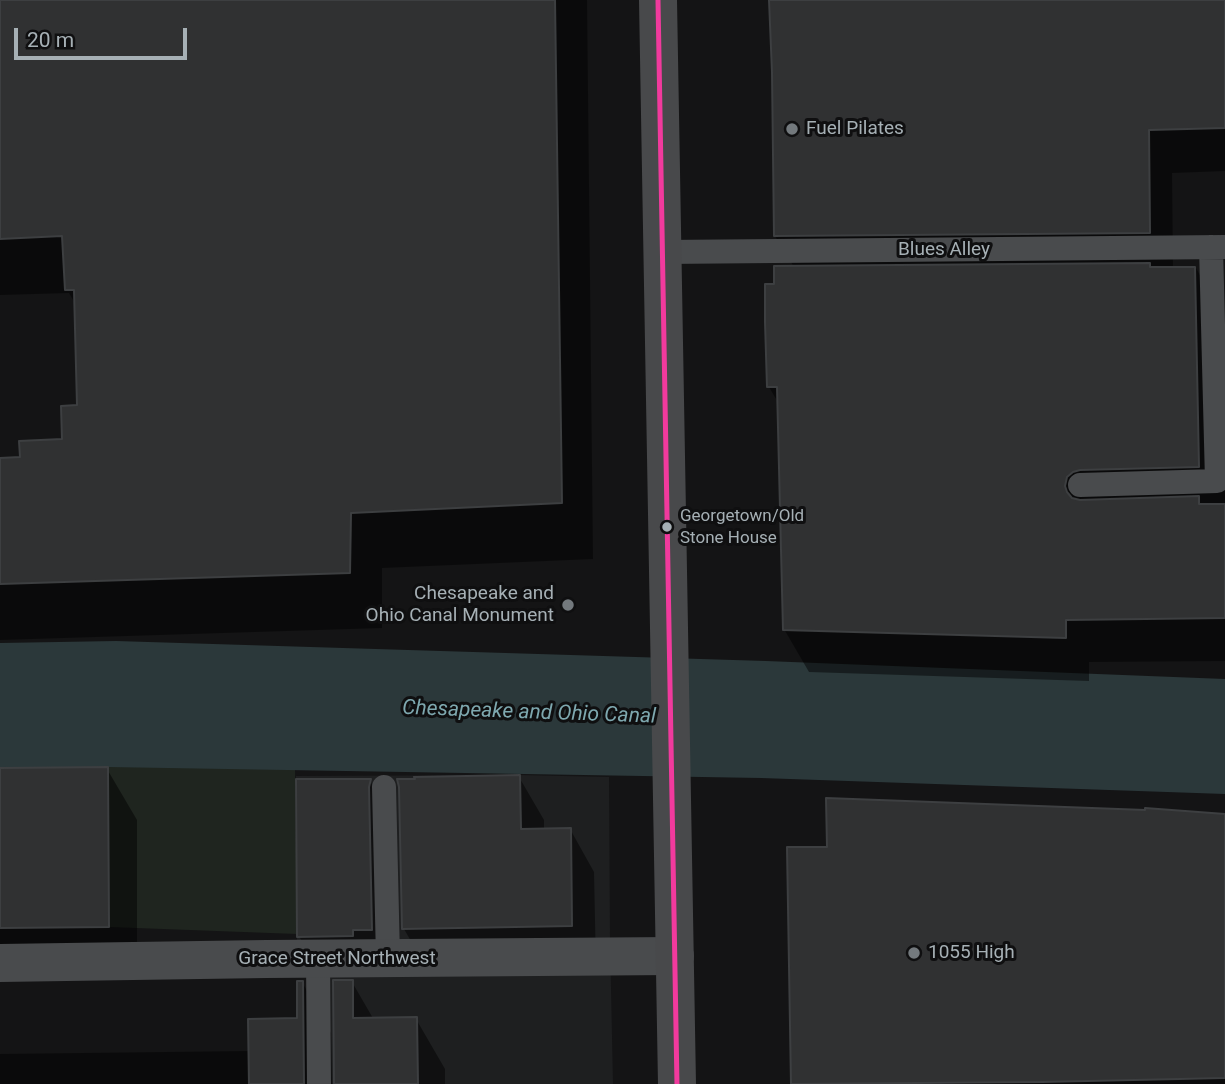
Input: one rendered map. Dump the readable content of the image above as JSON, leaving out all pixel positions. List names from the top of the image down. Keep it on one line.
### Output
{"streets":{"street":["Grace Street Northwest"],"lane":["Blues Alley"]},"water":["Chesapeake and Ohio Canal"],"places":["Fuel Pilates","Georgetown/Old Stone House","Chesapeake and Ohio Canal Monument","1055 High"],"scale_bar":"20 m"}
